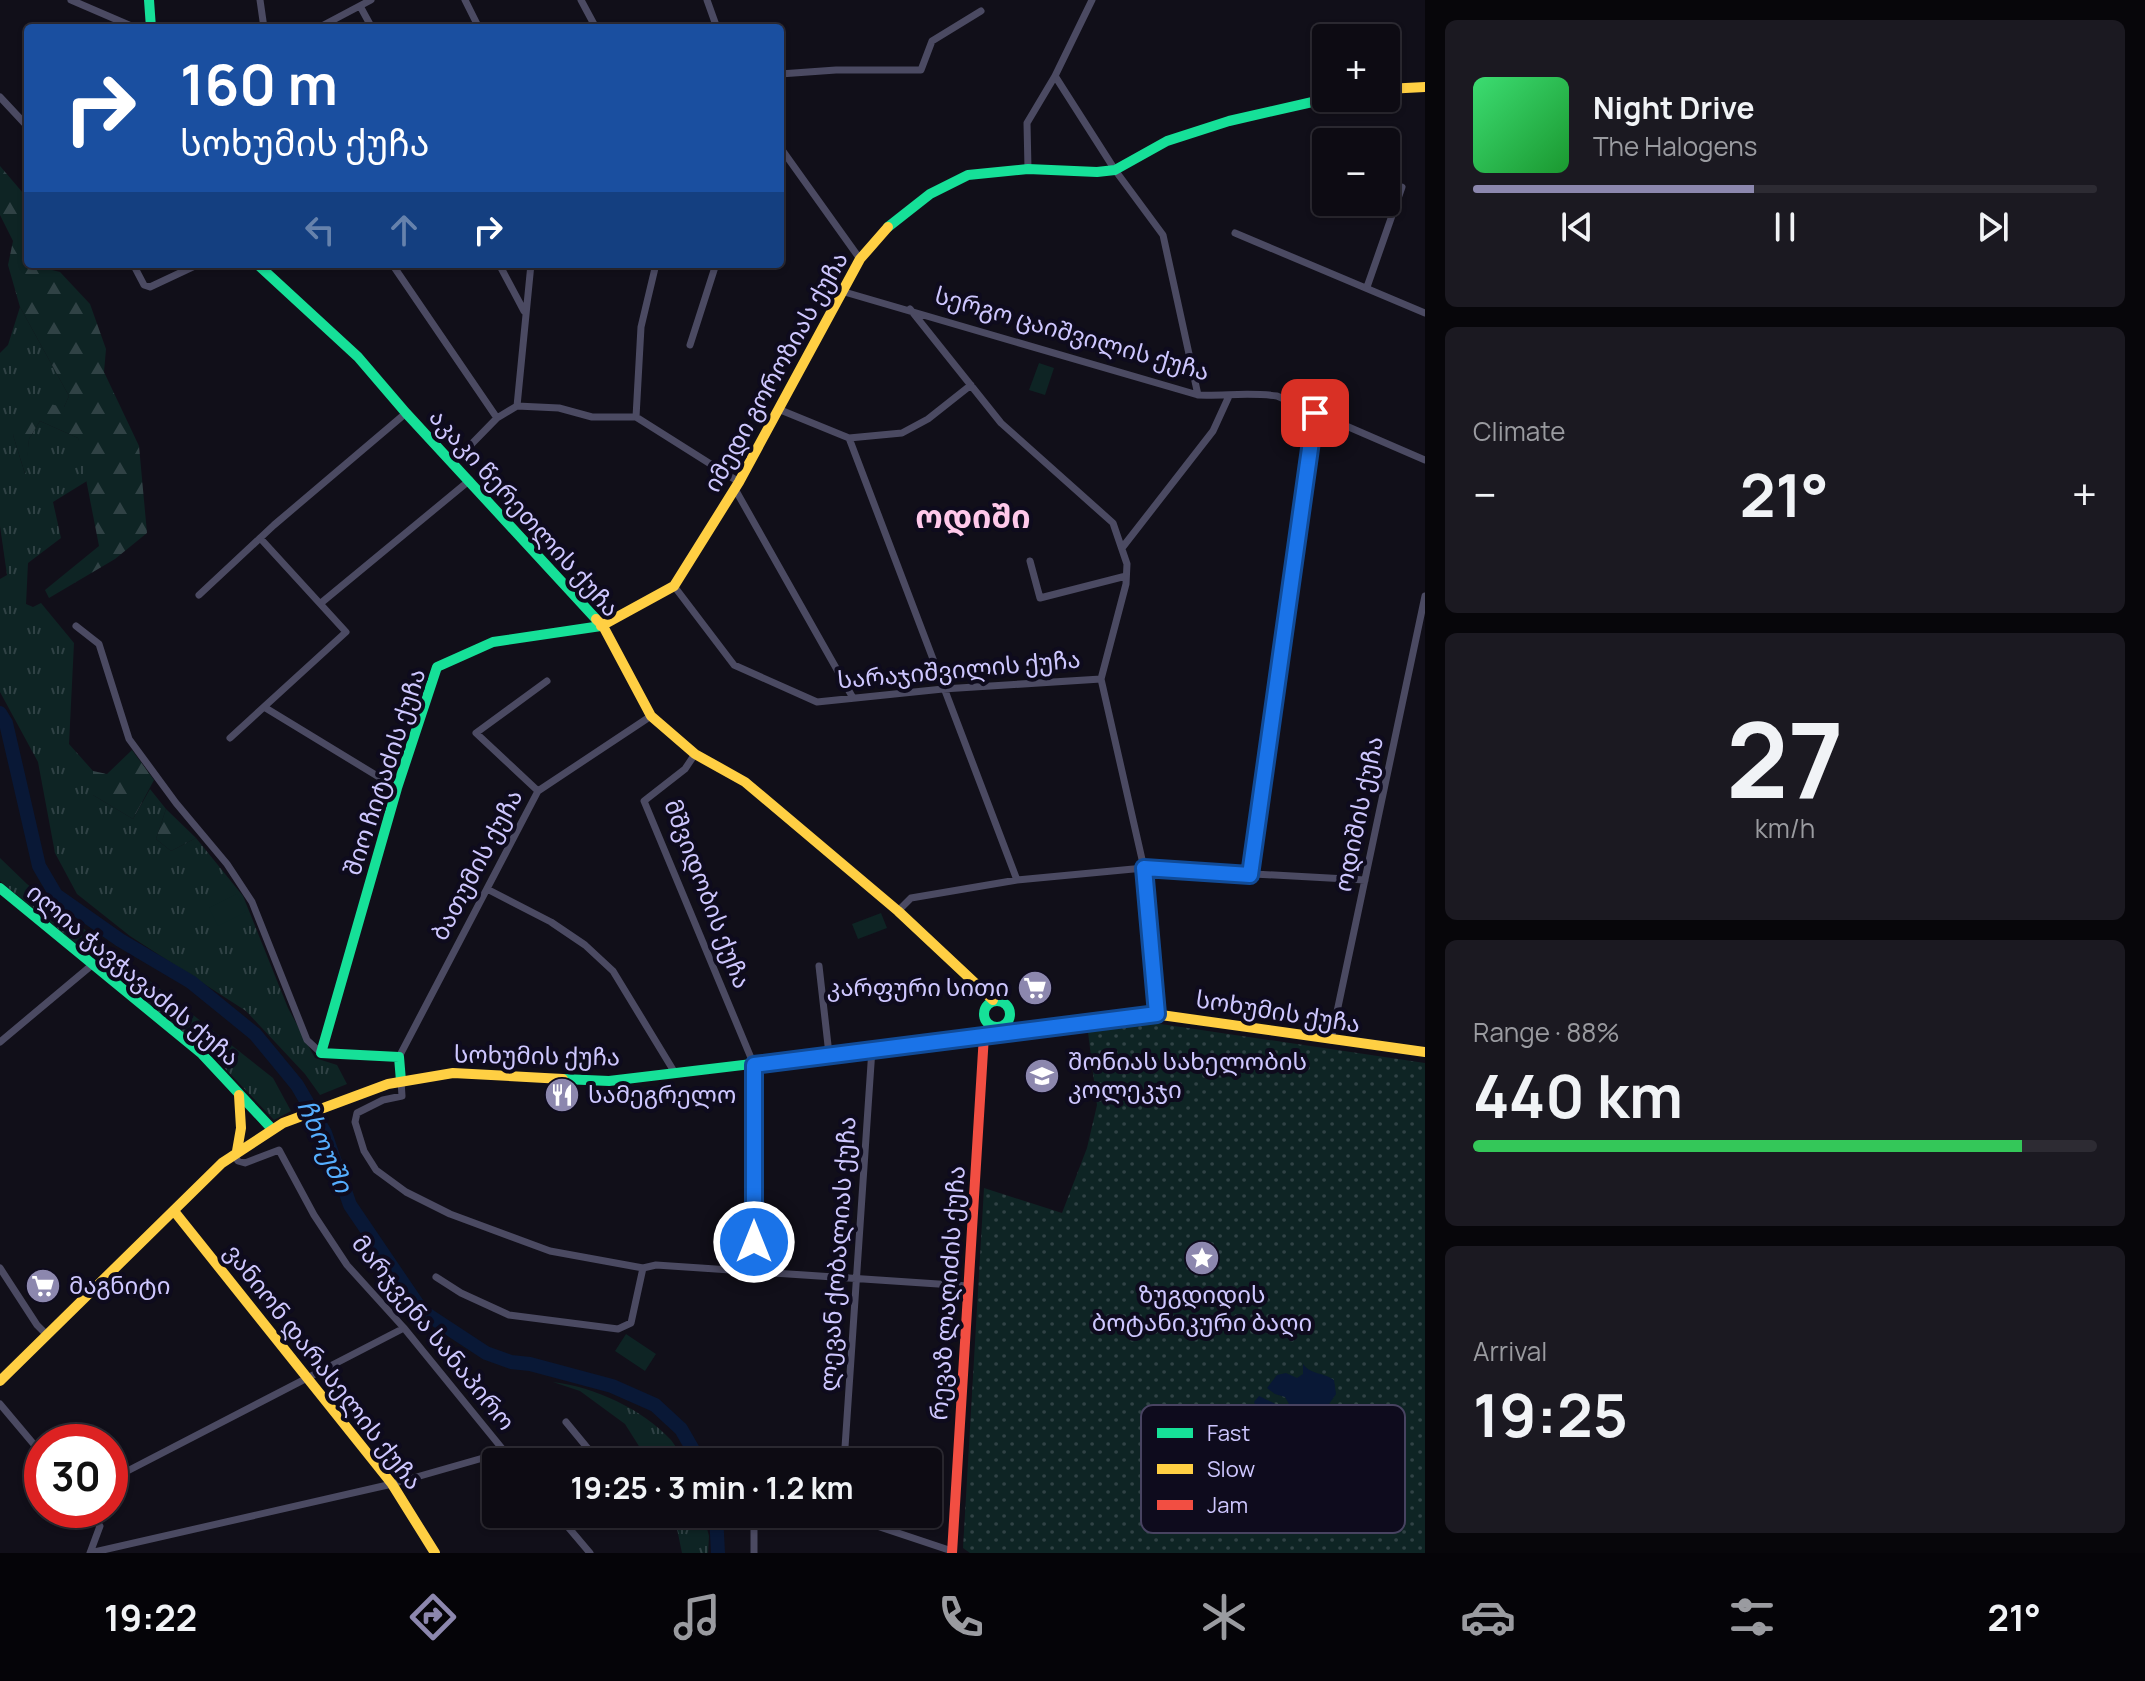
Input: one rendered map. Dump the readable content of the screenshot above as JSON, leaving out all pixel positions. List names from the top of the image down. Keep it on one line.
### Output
{"streets":{"main road":["იმედი გოროზიას ქუჩა","აკაკი წერეთლის ქუჩა","შიო ჩიტაძის ქუჩა","ილია ჭავჭავაძის ქუჩა","სოხუმის ქუჩა","რევაზ ლაღიძის ქუჩა","ვანიონ დარასელის ქუჩა"],"street":["სერგო ცაიშვილის ქუჩა","სარაჯიშვილის ქუჩა","ოდიშის ქუჩა","ბათუმის ქუჩა","მშვიდობის ქუჩა","ლევან ქობალიას ქუჩა","მარჯვენა სანაპირო"]},"crossings":[["სერგო ცაიშვილის ქუჩა","იმედი გოროზიას ქუჩა"],["იმედი გოროზიას ქუჩა","აკაკი წერეთლის ქუჩა"],["იმედი გოროზიას ქუჩა","სარაჯიშვილის ქუჩა"],["იმედი გოროზიას ქუჩა","შიო ჩიტაძის ქუჩა"],["აკაკი წერეთლის ქუჩა","შიო ჩიტაძის ქუჩა"],["აკაკი წერეთლის ქუჩა","ბათუმის ქუჩა"],["აკაკი წერეთლის ქუჩა","მშვიდობის ქუჩა"],["აკაკი წერეთლის ქუჩა","სოხუმის ქუჩა"],["ოდიშის ქუჩა","სოხუმის ქუჩა"],["მშვიდობის ქუჩა","სოხუმის ქუჩა"],["ილია ჭავჭავაძის ქუჩა","სოხუმის ქუჩა"],["სოხუმის ქუჩა","ლევან ქობალიას ქუჩა"],["სოხუმის ქუჩა","რევაზ ლაღიძის ქუჩა"],["სოხუმის ქუჩა","მარჯვენა სანაპირო"],["სოხუმის ქუჩა","ვანიონ დარასელის ქუჩა"]],"districts":["ოდიში"],"water":["ჩხოუში"],"places":{"supermarket":["კარფური სითი","მაგნიტი"],"school or university":["შონიას სახელობის კოლეკჯი"],"restaurant":["სამეგრელო"],"place":["ზუგდიდის ბოტანიკური ბაღი"]},"legend":["Fast","Slow","Jam"],"page":{"map_buttons":["+","−"],"turn":["160 m","სოხუმის ქუჩა"],"song":["Night Drive","The Halogens"],"tile":["Climate",["27","km/h"],["Range · 88%","440 km"],["Arrival","19:25"]],"heat":["−","21°","+"],"limit":"30","trip":"19:25 · 3 min · 1.2 km","tabs":["19:22","21°"]}}
